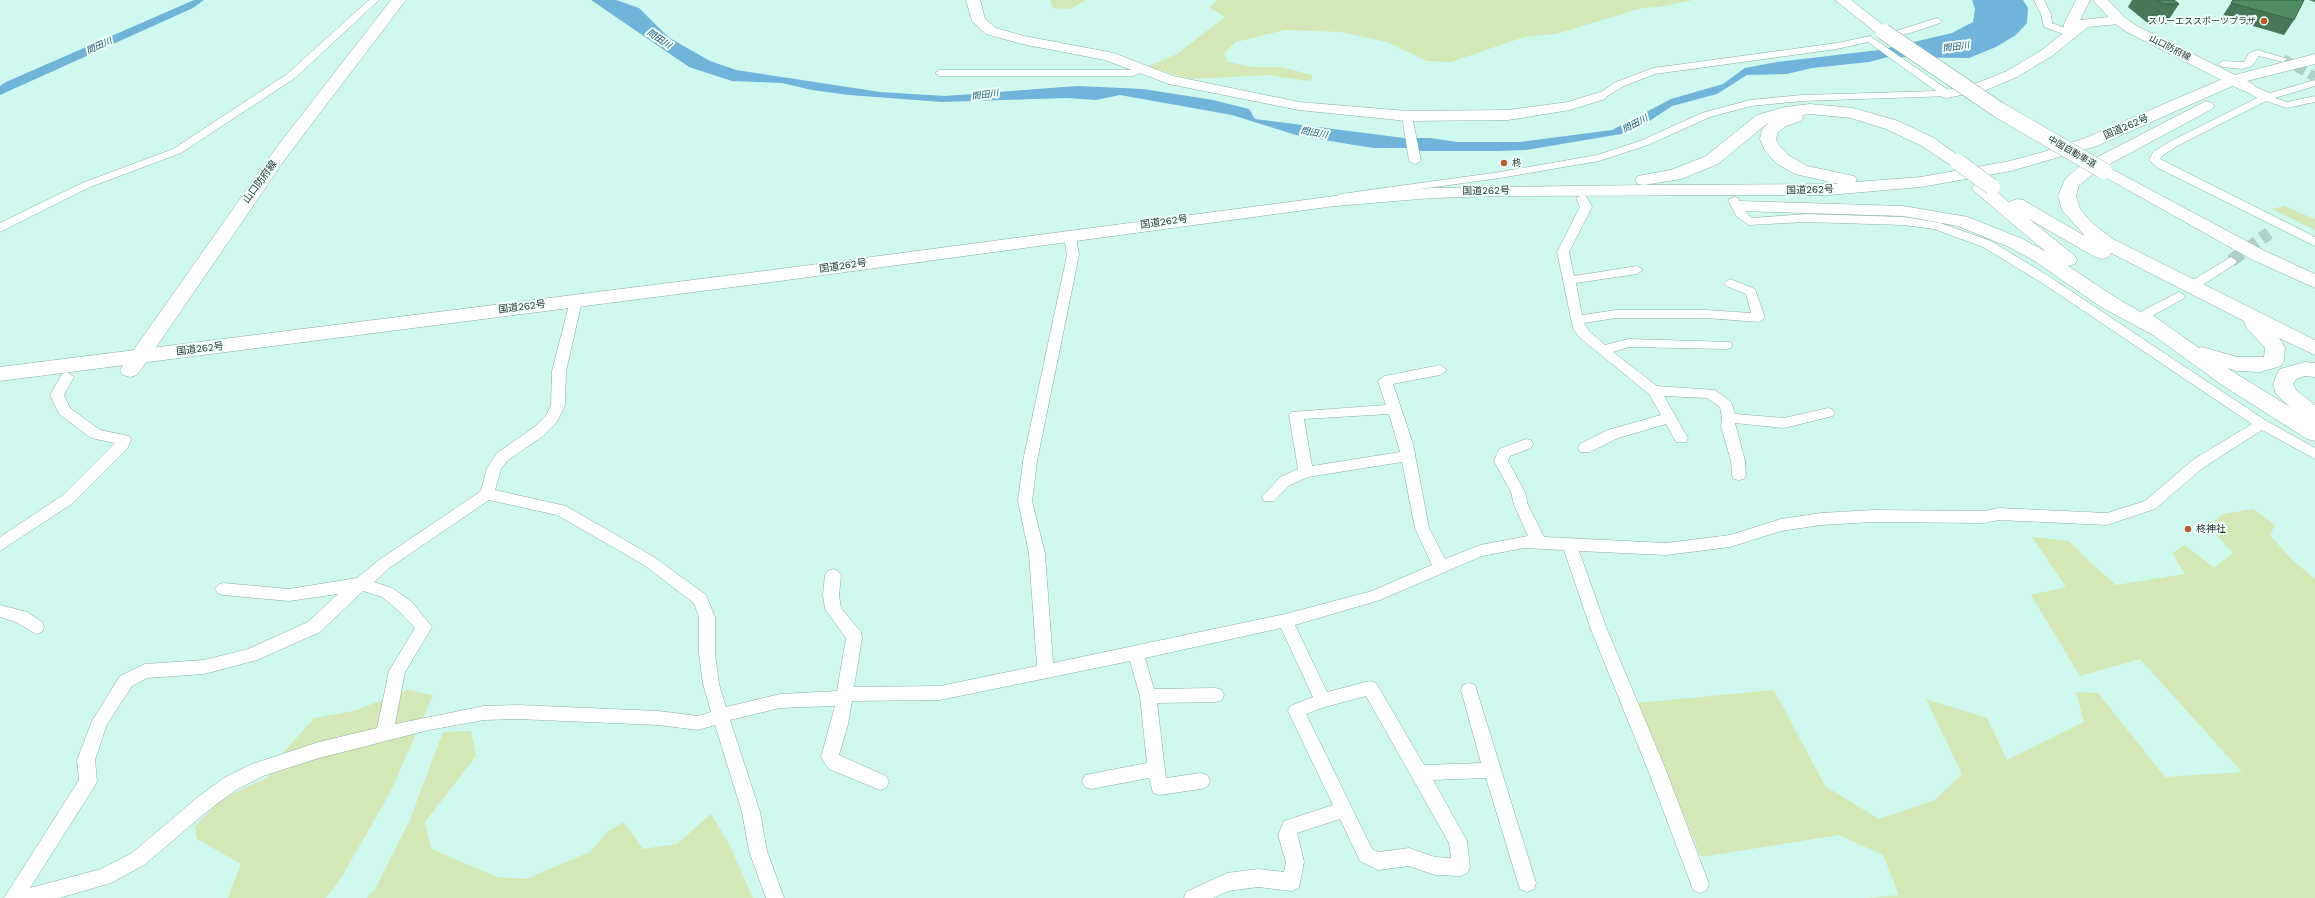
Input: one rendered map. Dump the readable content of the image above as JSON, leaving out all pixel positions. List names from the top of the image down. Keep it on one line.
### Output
{"streets":{"main road":["山口防府線","国道262号","中国自動車道"]},"crossings":[["山口防府線","国道262号"]],"water":["問田川"],"places":["スリーエススポーツプラザ","柊","柊神社"]}
